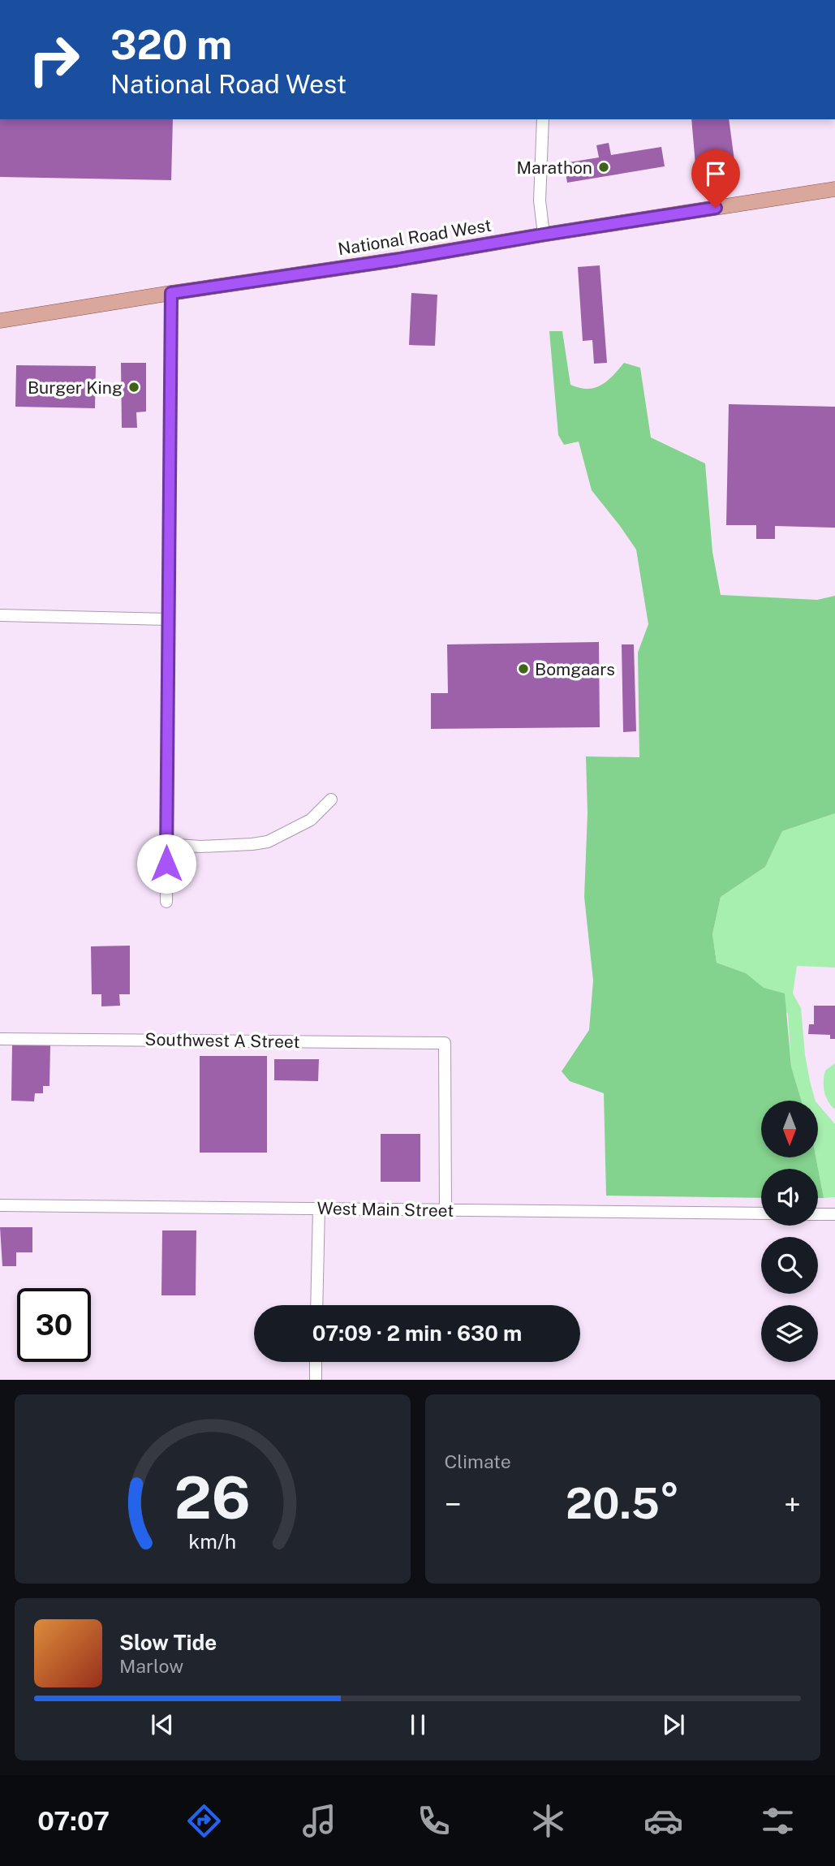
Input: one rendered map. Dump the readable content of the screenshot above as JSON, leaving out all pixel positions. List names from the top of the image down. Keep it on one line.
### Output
{"streets":{"main road":["National Road West"],"street":["Southwest A Street","West Main Street"]},"crossings":[["Southwest A Street","West Main Street"]],"places":["Marathon","Burger King","Bomgaars"],"north":"bottom","page":{"turn":["320 m","National Road West"],"limit":"30","trip":"07:09 · 2 min · 630 m","tile":"Climate","heat":["−","20.5°","+"],"song":["Slow Tide","Marlow"],"tabs":"07:07","gauge":["26","km/h"]}}
